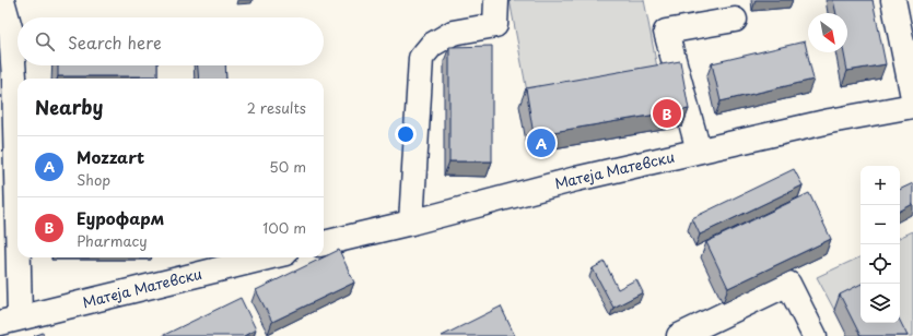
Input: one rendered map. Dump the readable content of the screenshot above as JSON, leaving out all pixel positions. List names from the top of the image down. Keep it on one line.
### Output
{"streets":{"street":["Матеја Матевски"]},"north":"bottom right","page":{"search":"Search here","heading":["Nearby","2 results"],"pins":["B","A"],"list":[{"mark":"A","name":"Mozzart","note":"Shop","value":"50 m"},{"mark":"B","name":"Еурофарм","note":"Pharmacy","value":"100 m"}],"map_buttons":["+","−"]}}
